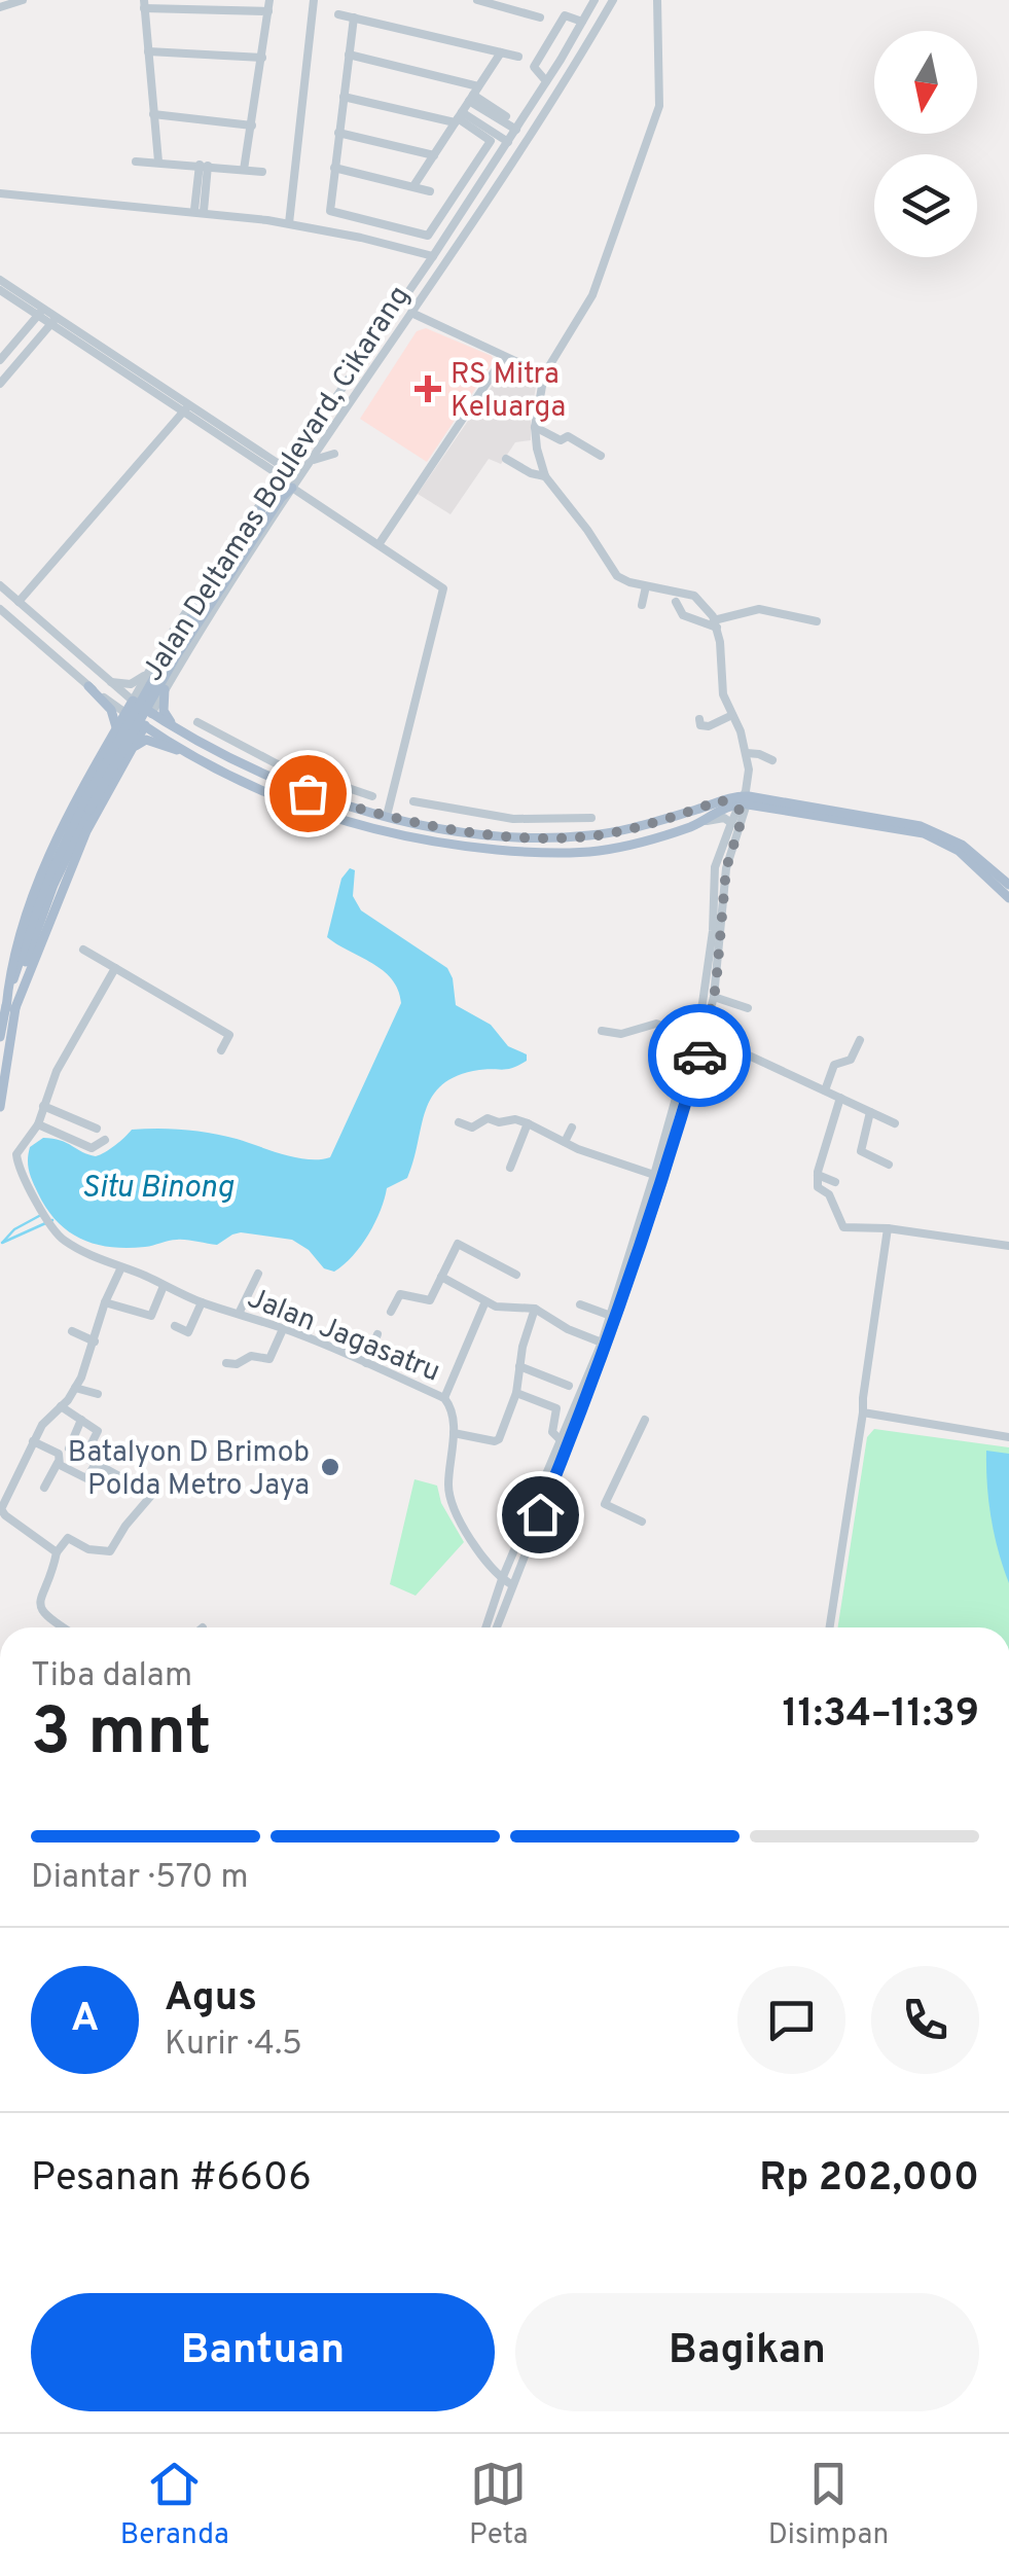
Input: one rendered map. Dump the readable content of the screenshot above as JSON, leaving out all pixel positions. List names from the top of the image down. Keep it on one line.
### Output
{"streets":{"main road":["Jalan Deltamas Boulevard, Cikarang"],"street":["Jalan Jagasatru"]},"water":["Situ Binong"],"places":{"health":["RS Mitra Keluarga"],"other":["Batalyon D Brimob Polda Metro Jaya"]},"north":"bottom","page":{"heading":["3 mnt","Tiba dalam","11:34–11:39"],"panel":["Agus","Kurir · 4.5","Pesanan #6606","Rp 202,000"],"bar":"Diantar · 570 m","round":"A","buttons":["Bantuan","Bagikan"],"tabs":["Beranda","Peta","Disimpan"]}}
